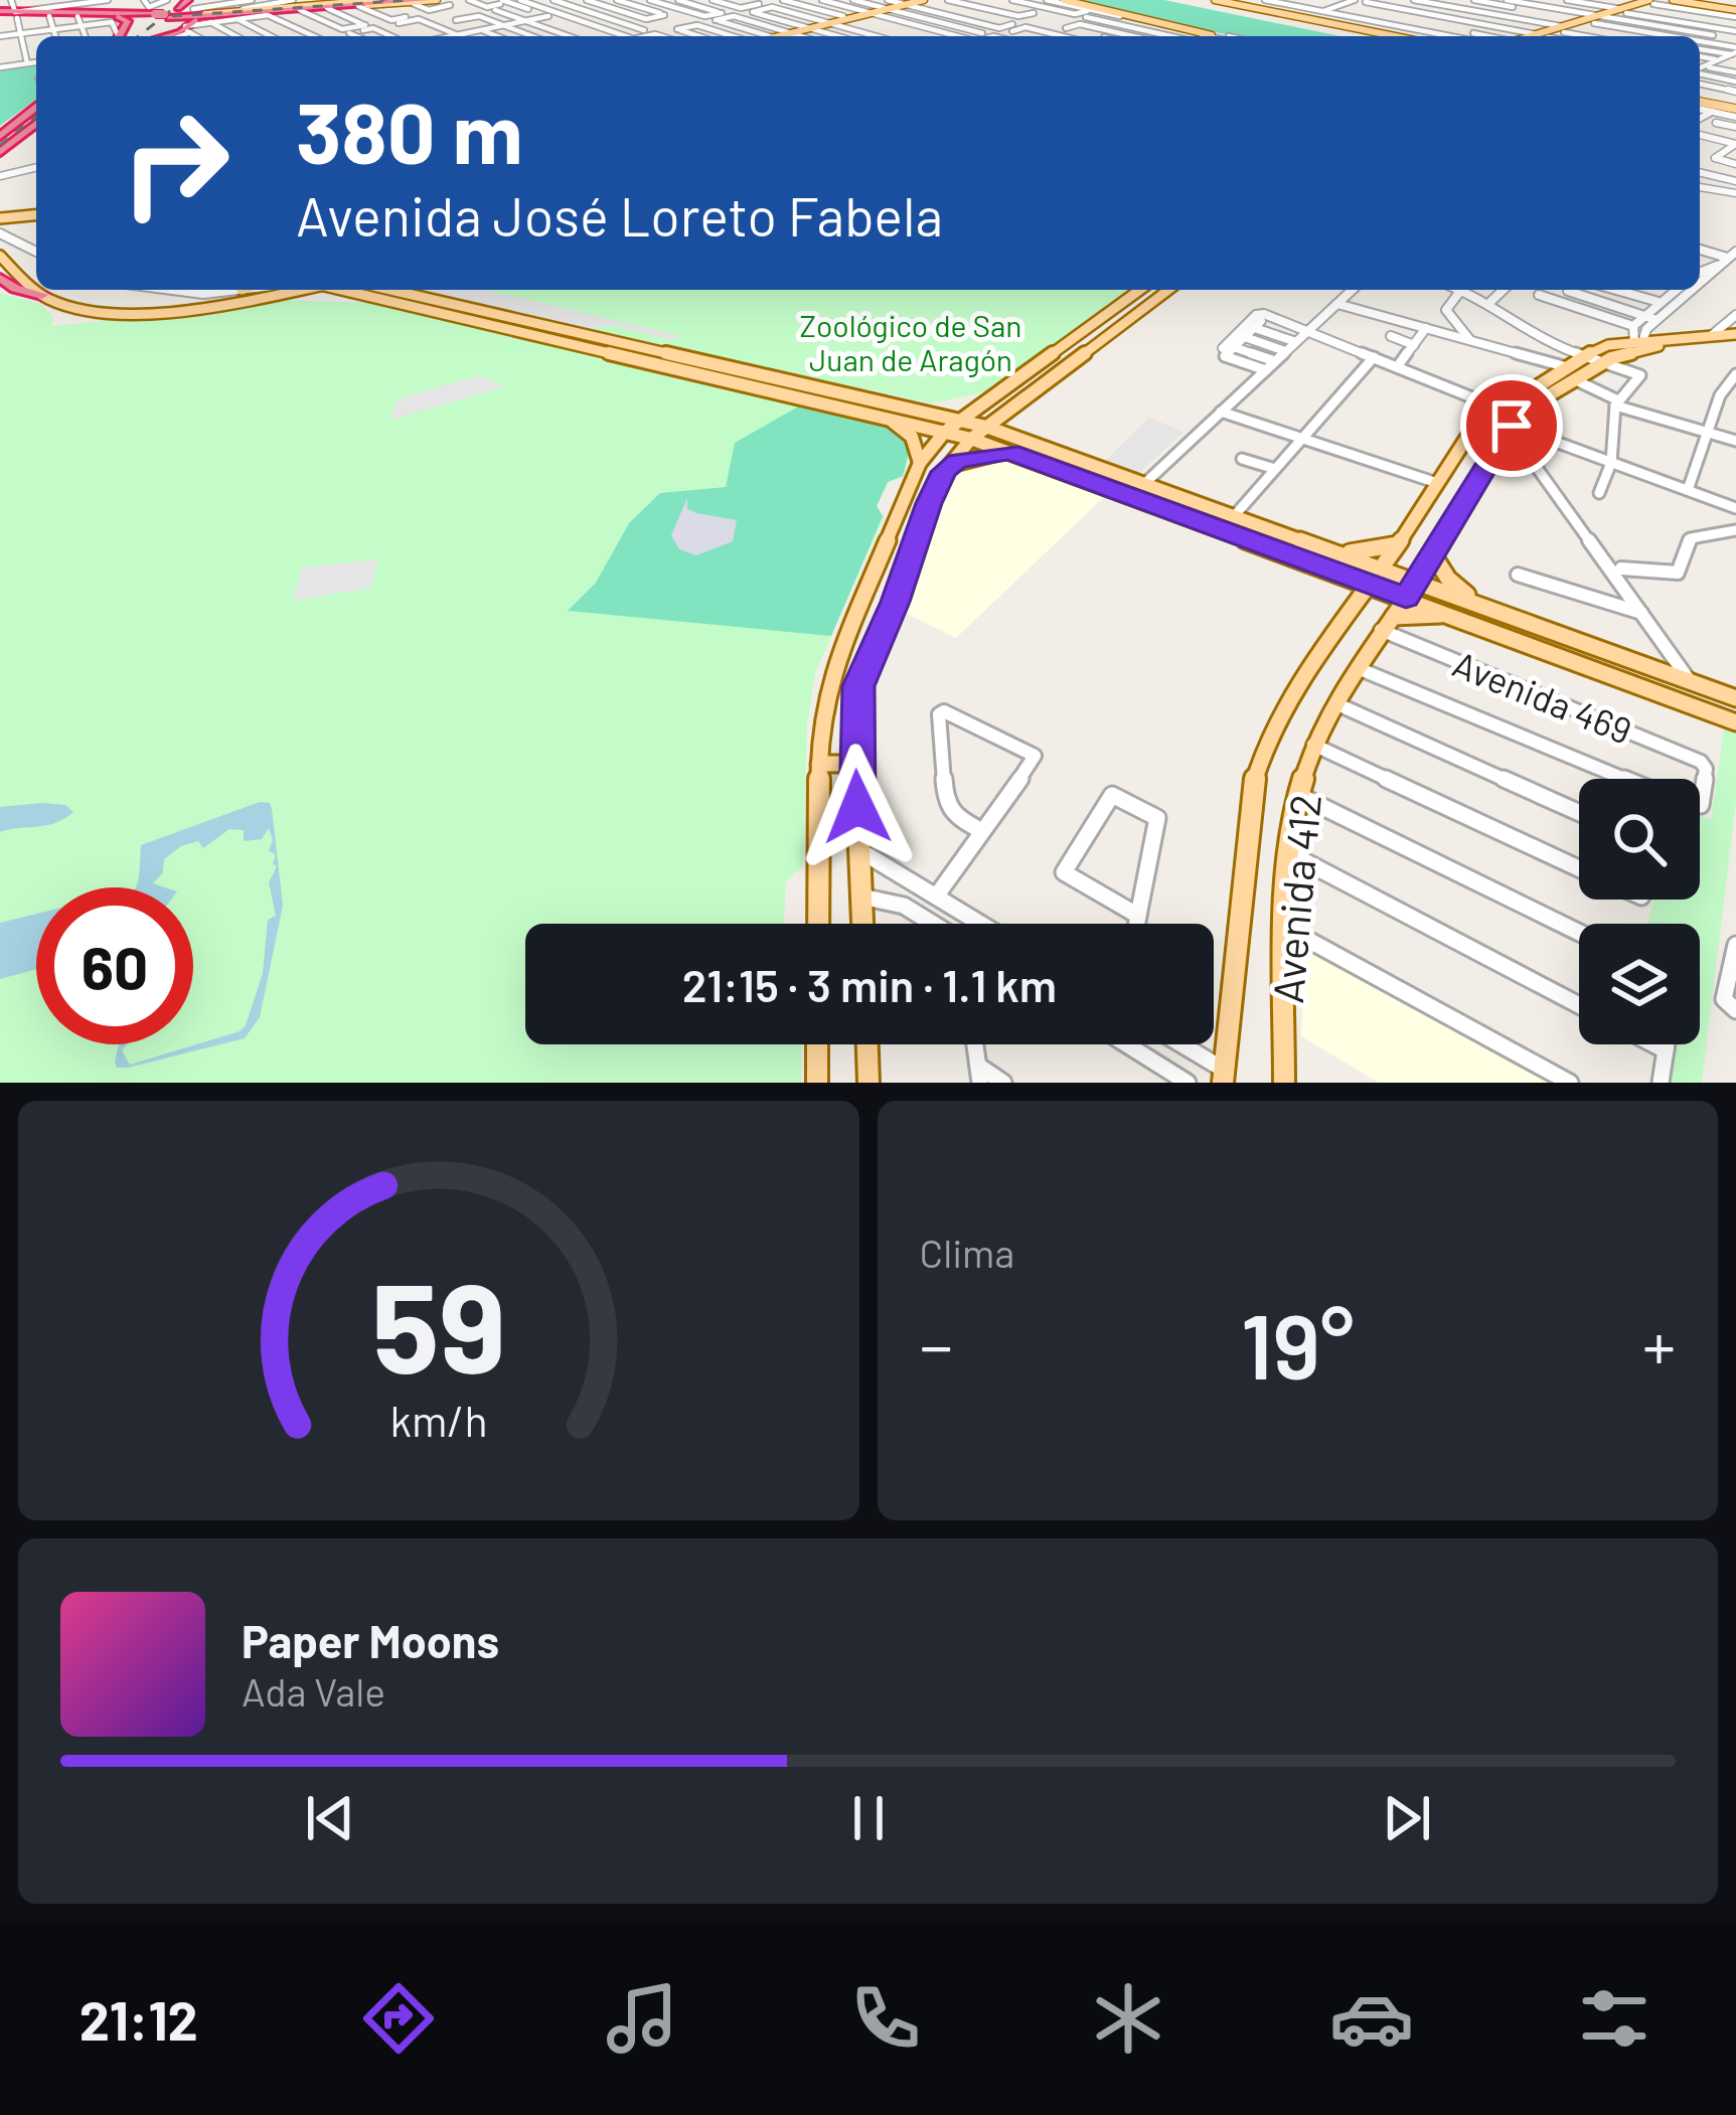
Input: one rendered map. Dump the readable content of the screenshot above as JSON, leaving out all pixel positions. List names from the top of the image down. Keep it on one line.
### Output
{"streets":{"main road":["Avenida 412"],"street":["Avenida 469"]},"crossings":[["Avenida 469","Avenida 412"]],"parks":["Zoológico de San Juan de Aragón"],"page":{"turn":["380 m","Avenida José Loreto Fabela"],"limit":"60","trip":"21:15 · 3 min · 1.1 km","tile":"Clima","heat":["−","19°","+"],"song":["Paper Moons","Ada Vale"],"tabs":"21:12","gauge":["59","km/h"]}}
